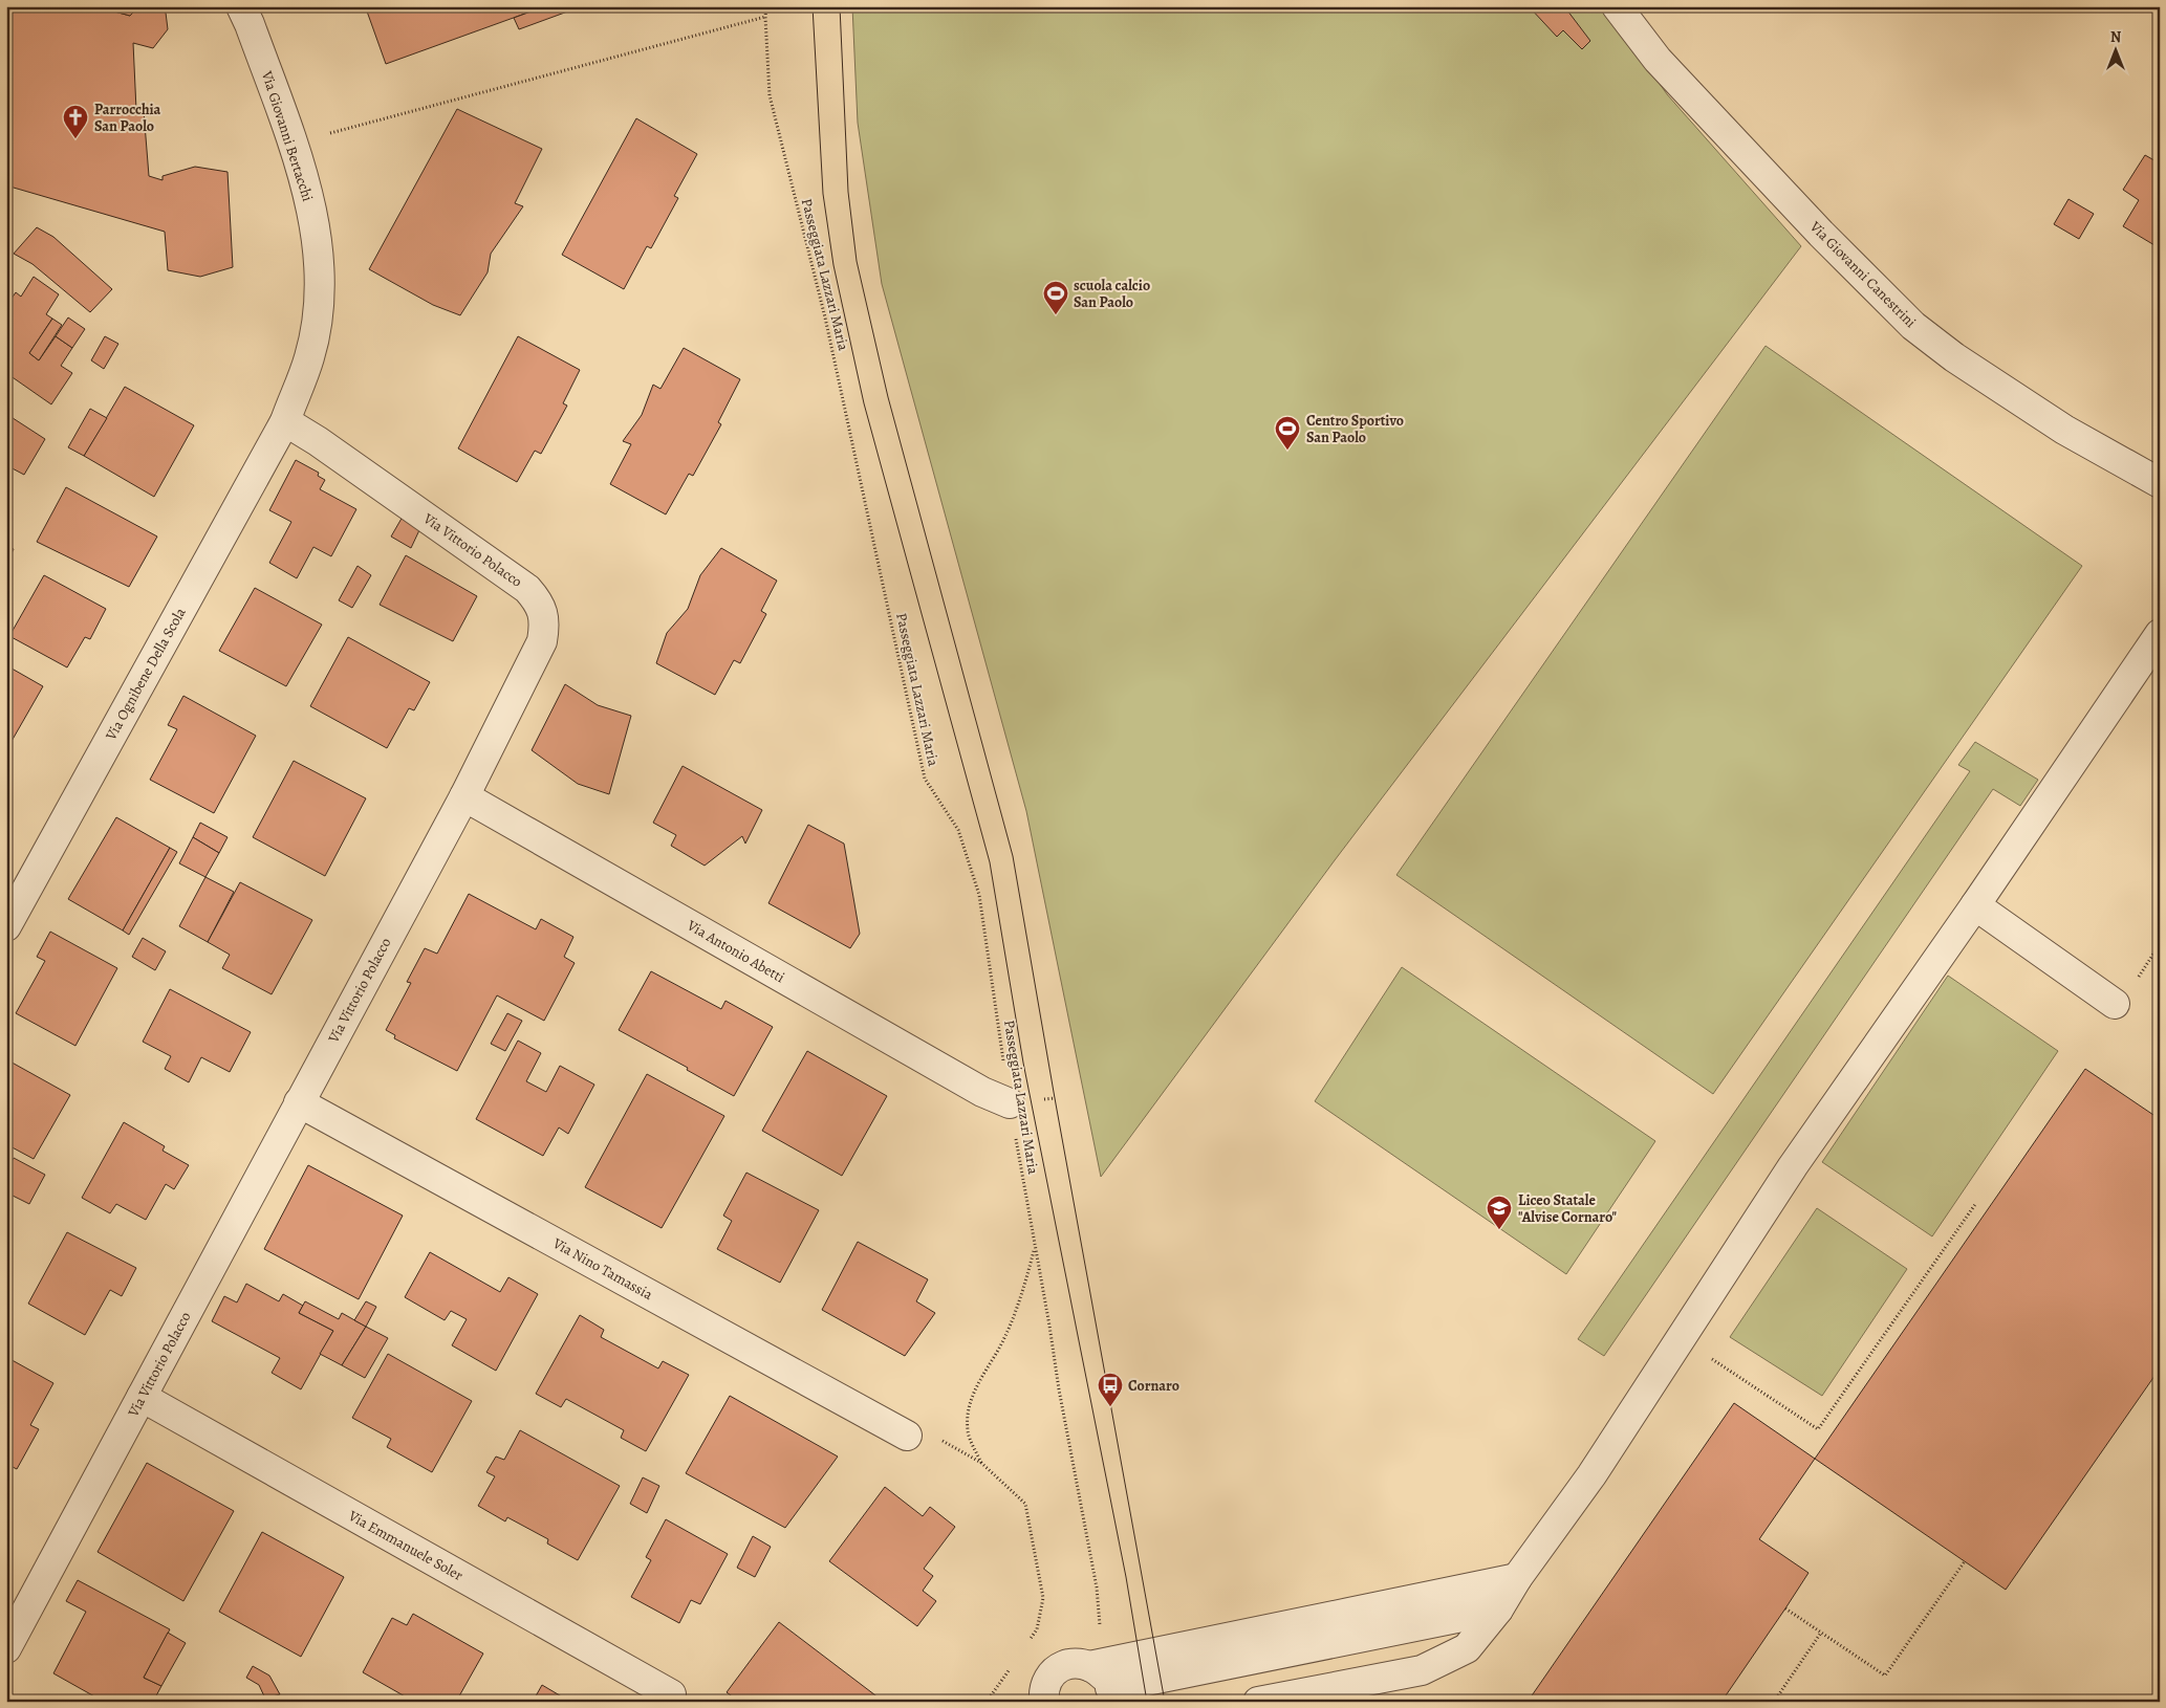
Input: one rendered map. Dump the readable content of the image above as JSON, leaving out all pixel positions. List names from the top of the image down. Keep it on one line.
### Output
{"streets":{"street":["Via Giovanni Bertacchi","Via Giovanni Canestrini","Via Vittorio Polacco","Via Ognibene Della Scola","Via Antonio Abetti","Via Nino Tamassia","Via Emmanuele Soler"],"path":["Passeggiata Lazzari Maria"]},"crossings":[["Via Giovanni Bertacchi","Via Vittorio Polacco"],["Via Giovanni Bertacchi","Via Ognibene Della Scola"],["Passeggiata Lazzari Maria","Via Antonio Abetti"],["Via Vittorio Polacco","Via Ognibene Della Scola"],["Via Vittorio Polacco","Via Antonio Abetti"],["Via Vittorio Polacco","Via Nino Tamassia"],["Via Vittorio Polacco","Via Emmanuele Soler"]],"places":{"church":["Parrocchia San Paolo"],"sports":["scuola calcio San Paolo","Centro Sportivo San Paolo"],"school or university":["Liceo Statale \"Alvise Cornaro\""],"bus stop":["Cornaro"]},"north":"top"}
